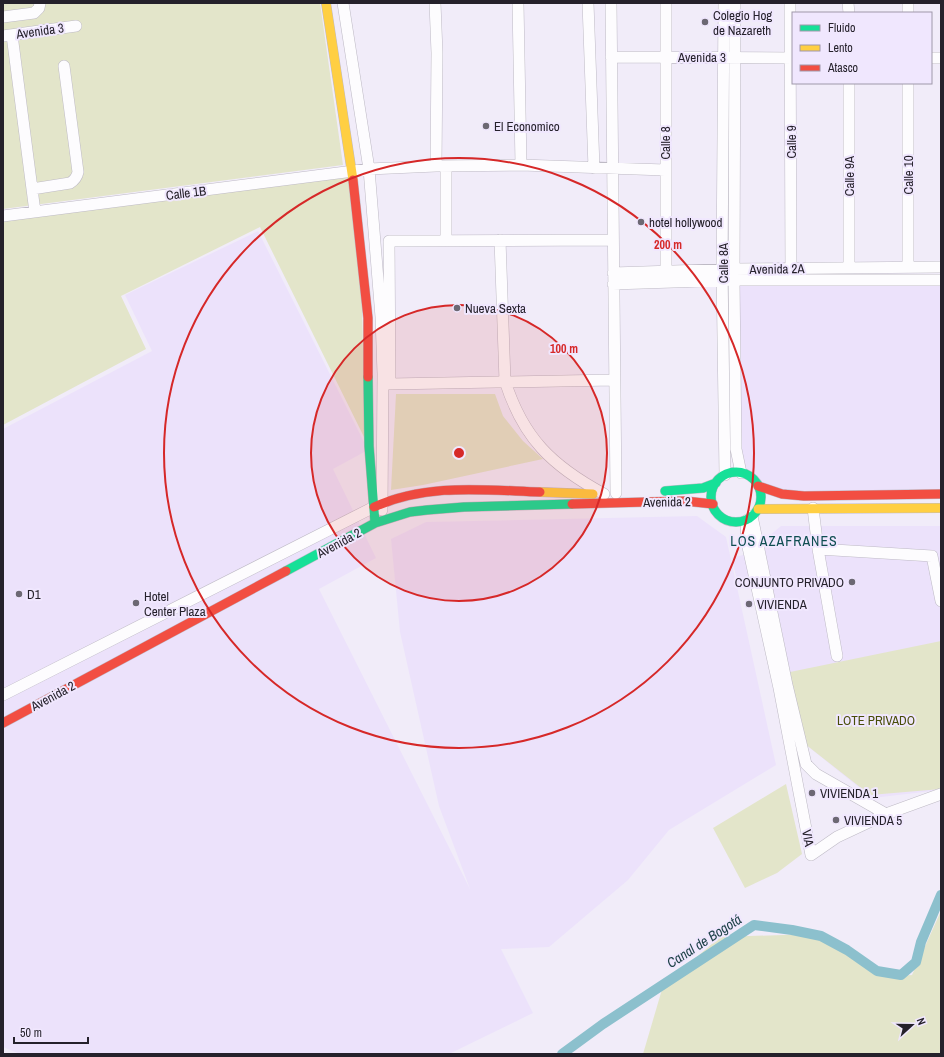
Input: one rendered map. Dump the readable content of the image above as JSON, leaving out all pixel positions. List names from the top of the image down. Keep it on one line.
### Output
{"streets":{"street":["Avenida 3","Calle 9","Calle 8","Calle 10","Calle 9A","Calle 1B","Calle 8A","Avenida 2A","Avenida 2","VIA"]},"crossings":[["Avenida 3","Calle 9"],["Avenida 3","Calle 8"],["Avenida 3","Calle 8A"],["Calle 9","Avenida 2A"],["Calle 8","Calle 1B"],["Calle 8","Avenida 2A"],["Calle 10","Avenida 2A"],["Calle 9A","Avenida 2A"],["Calle 8A","Avenida 2A"],["Calle 8A","Avenida 2"]],"districts":["LOS AZAFRANES"],"water":["Canal de Bogotá"],"parks":["LOTE PRIVADO"],"places":["Colegio Hog de Nazareth","El Economico","hotel hollywood","Nueva Sexta","CONJUNTO PRIVADO","D1","Hotel Center Plaza","VIVIENDA","VIVIENDA 1","VIVIENDA 5"],"legend":["Fluido","Lento","Atasco"],"scale_bar":"50 m","north":"right","rings":["200 m","100 m"]}
